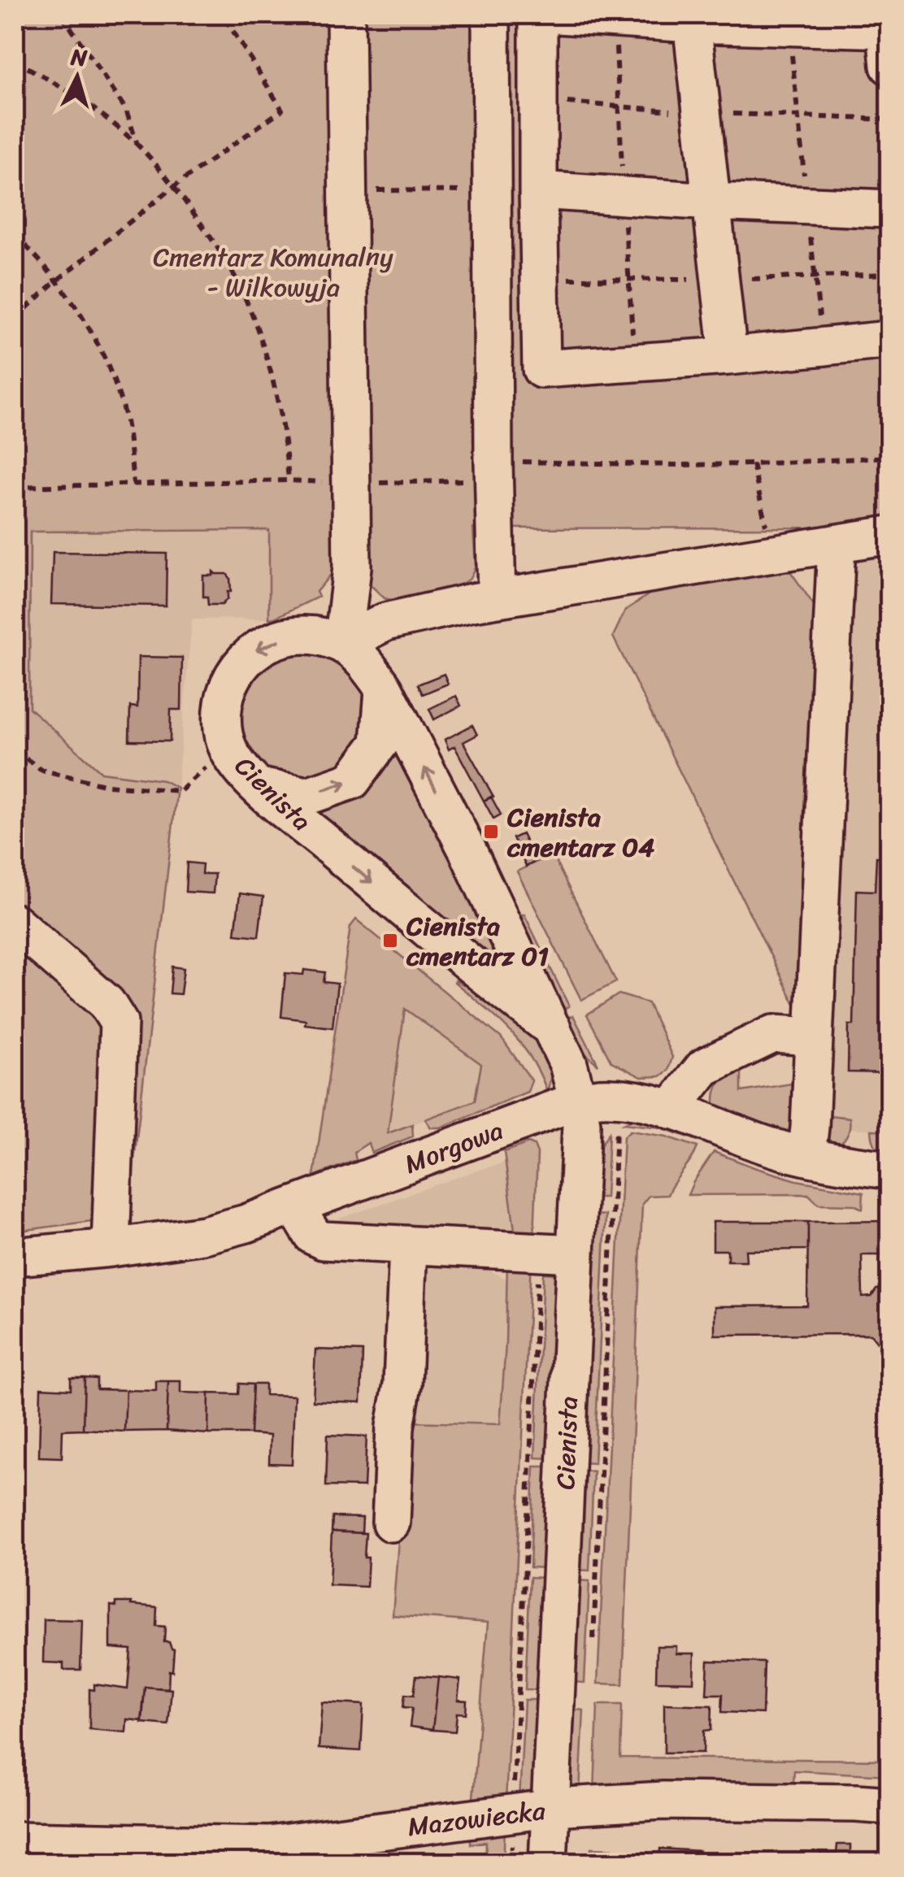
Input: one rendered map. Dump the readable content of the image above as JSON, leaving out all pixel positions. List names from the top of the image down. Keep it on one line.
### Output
{"streets":{"street":["Cienista","Morgowa","Mazowiecka"]},"crossings":[["Cienista","Morgowa"],["Cienista","Mazowiecka"]],"parks":["Cmentarz Komunalny - Wilkowyja"],"places":{"transit":["Cienista cmentarz 04","Cienista cmentarz 01"]},"north":"top"}
